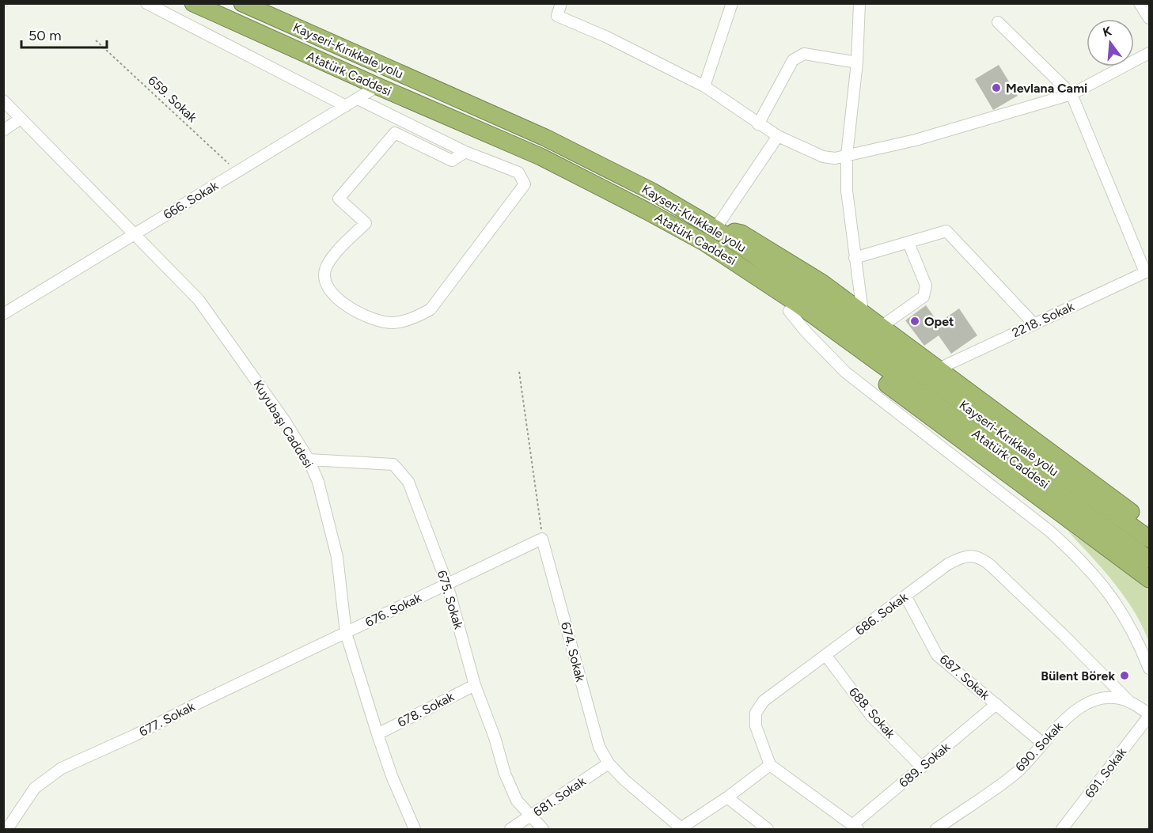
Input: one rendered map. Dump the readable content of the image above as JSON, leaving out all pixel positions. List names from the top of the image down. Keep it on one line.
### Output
{"streets":{"highway":["Kayseri-Kırıkkale yolu","Atatürk Caddesi"],"street":["666. Sokak","2218. Sokak","Kuyubaşı Caddesi","675. Sokak","676. Sokak","686. Sokak","674. Sokak","687. Sokak","678. Sokak","688. Sokak","677. Sokak","690. Sokak","689. Sokak","691. Sokak","681. Sokak"],"path":["659. Sokak"]},"crossings":[["Atatürk Caddesi","666. Sokak"],["659. Sokak","666. Sokak"],["666. Sokak","Kuyubaşı Caddesi"],["Kuyubaşı Caddesi","675. Sokak"],["Kuyubaşı Caddesi","676. Sokak"],["Kuyubaşı Caddesi","678. Sokak"],["Kuyubaşı Caddesi","677. Sokak"],["675. Sokak","676. Sokak"],["675. Sokak","678. Sokak"],["675. Sokak","681. Sokak"],["676. Sokak","674. Sokak"],["676. Sokak","677. Sokak"],["686. Sokak","687. Sokak"],["686. Sokak","688. Sokak"],["686. Sokak","690. Sokak"],["674. Sokak","681. Sokak"],["687. Sokak","690. Sokak"],["687. Sokak","689. Sokak"],["688. Sokak","689. Sokak"],["690. Sokak","691. Sokak"]],"places":["Mevlana Cami","Opet","Bülent Börek"],"scale_bar":"50 m","north":"top"}
